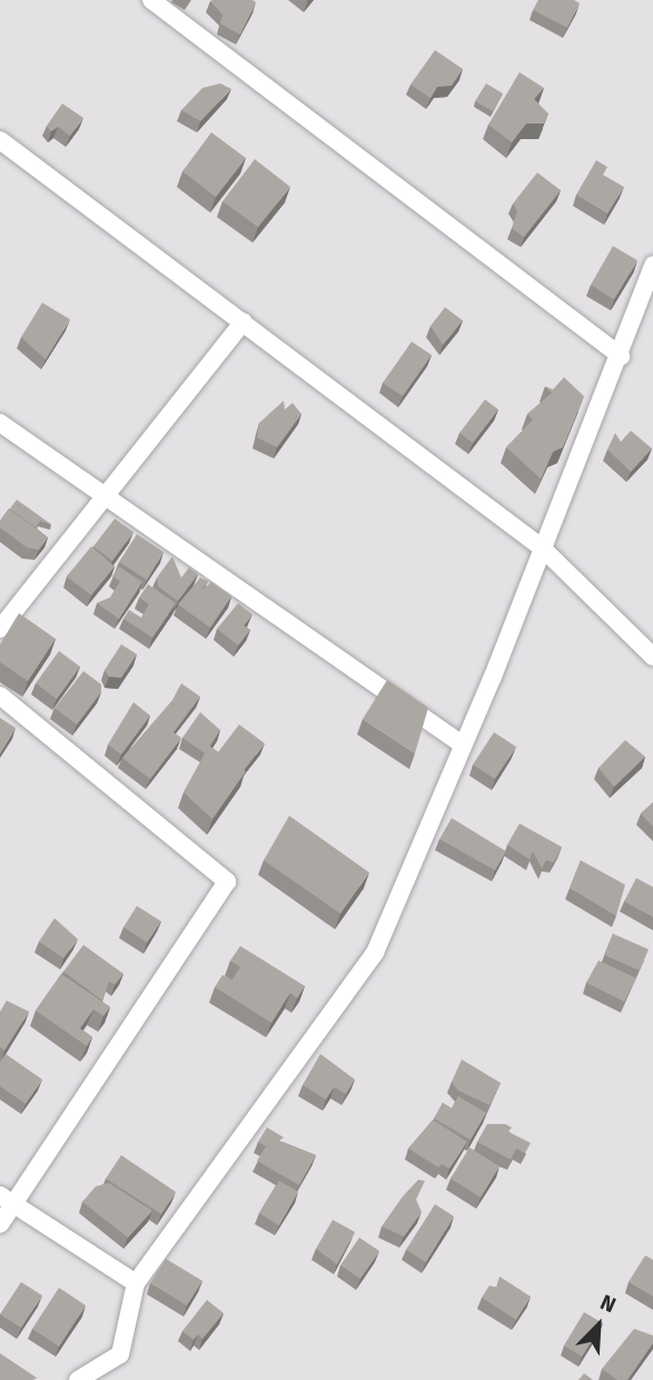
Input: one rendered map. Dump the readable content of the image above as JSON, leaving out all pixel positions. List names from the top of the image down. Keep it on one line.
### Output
{"north":"top right"}
